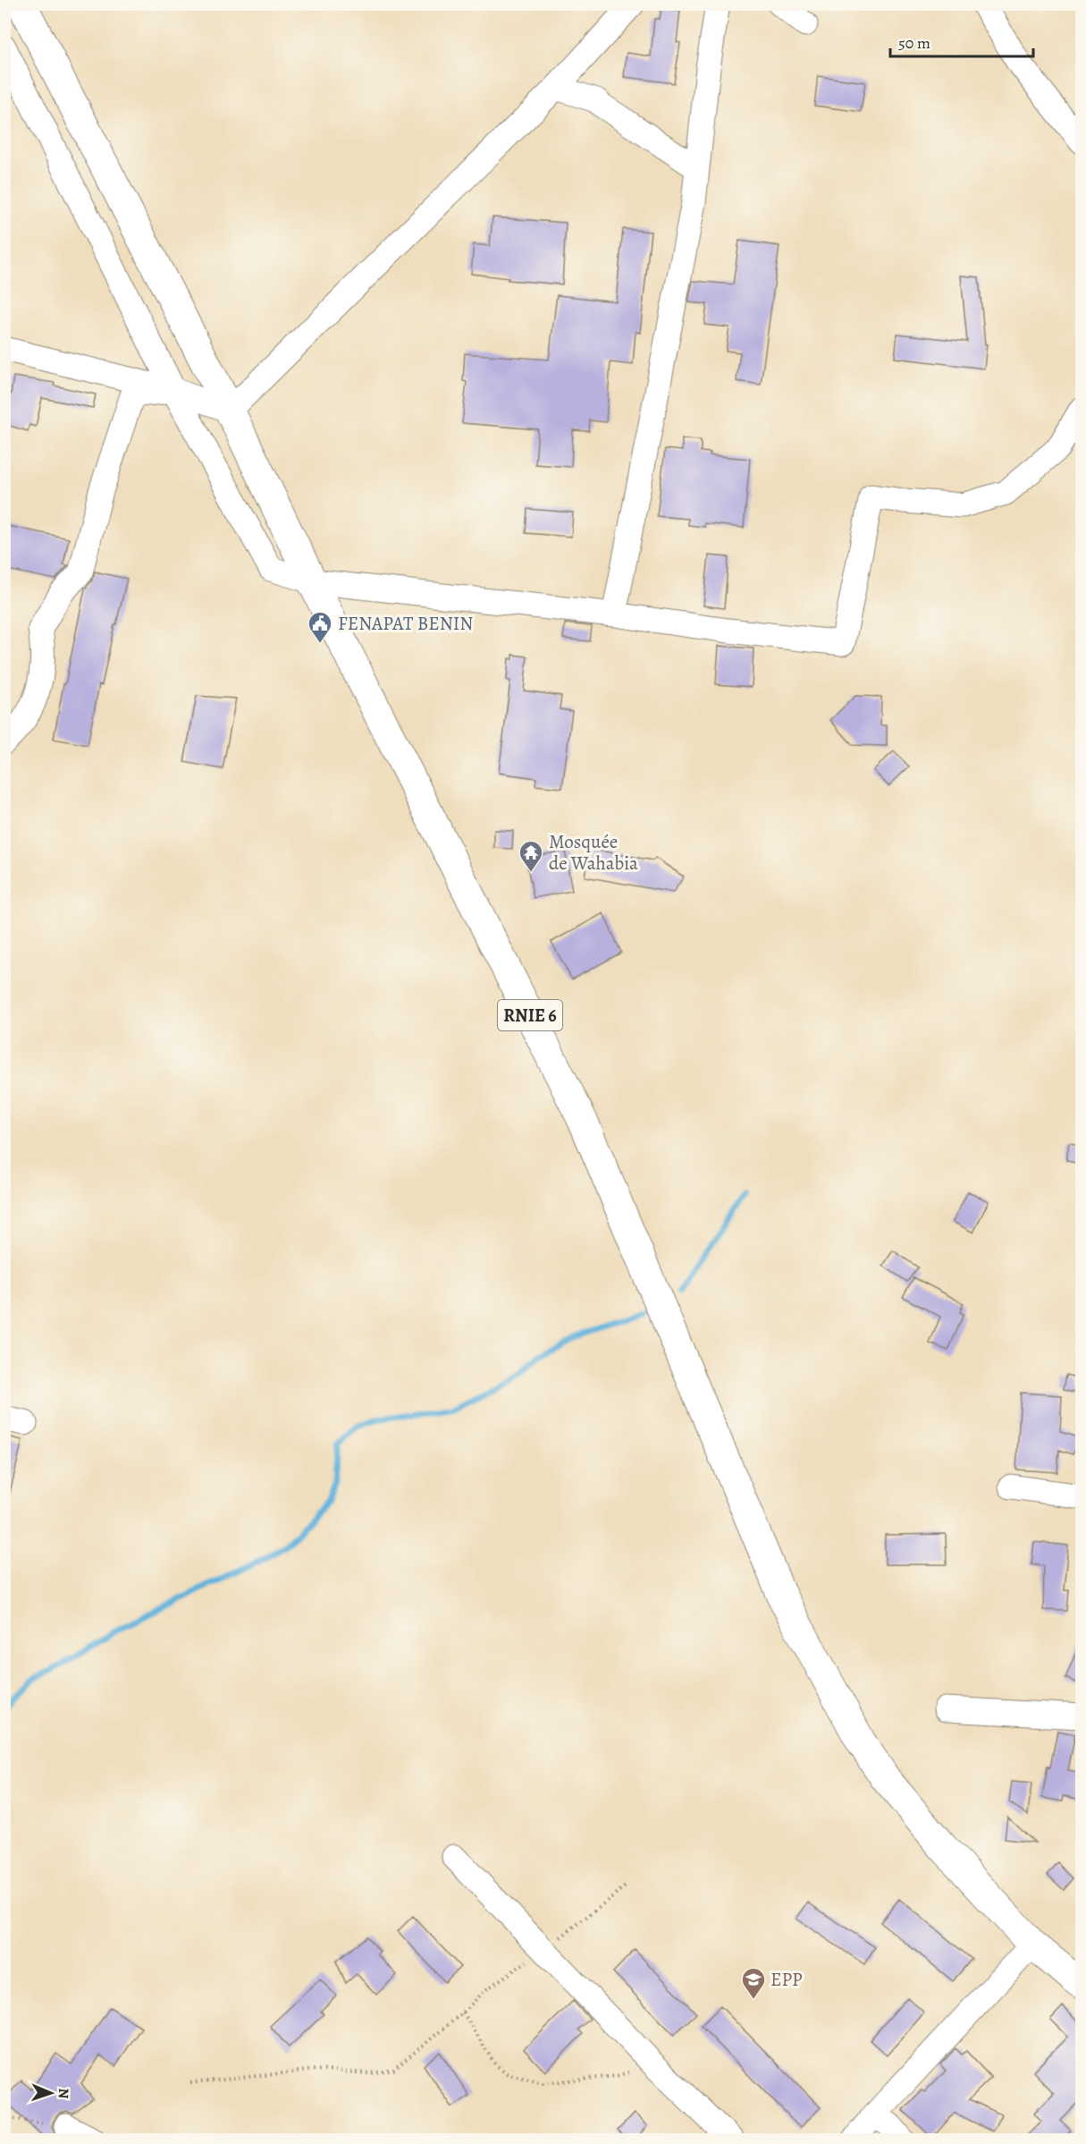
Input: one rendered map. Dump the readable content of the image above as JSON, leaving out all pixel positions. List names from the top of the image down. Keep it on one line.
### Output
{"streets":{"main road":["RNIE 6"]},"places":{"public building":["FENAPAT BENIN"],"temple":["Mosquée de Wahabia"],"school or university":["EPP"]},"scale_bar":"50 m","north":"right"}
